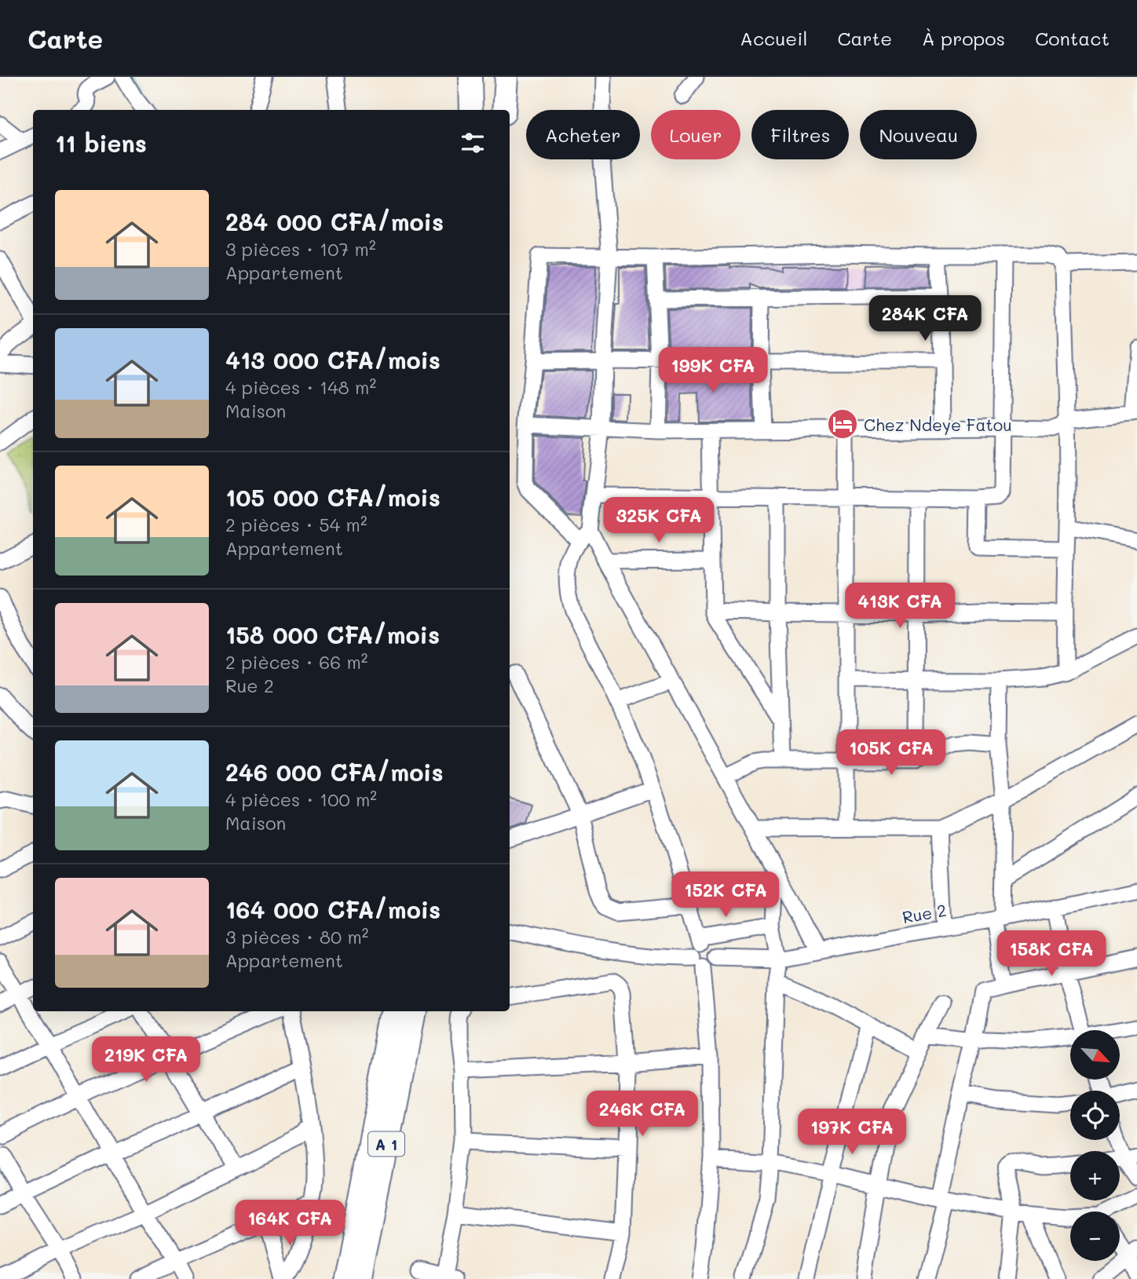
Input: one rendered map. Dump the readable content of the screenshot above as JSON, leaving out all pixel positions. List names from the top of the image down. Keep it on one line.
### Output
{"streets":{"highway":["A 1"],"street":["Rue 2"]},"places":{"hotel":["Chez Ndeye Fatou"]},"north":"bottom right","page":{"header":"Carte","nav":["Accueil","Carte","À propos","Contact"],"chip":["Acheter","Louer","Filtres","Nouveau"],"heading":"11 biens","list":[{"name":"284 000 CFA/mois","note":"3 pièces · 107 m² · Appartement"},{"name":"413 000 CFA/mois","note":"4 pièces · 148 m² · Maison"},{"name":"105 000 CFA/mois","note":"2 pièces · 54 m² · Appartement"},{"name":"158 000 CFA/mois","note":"2 pièces · 66 m² · Rue 2"},{"name":"246 000 CFA/mois","note":"4 pièces · 100 m² · Maison"},{"name":"164 000 CFA/mois","note":"3 pièces · 80 m² · Appartement"}],"price":["284K CFA","199K CFA","325K CFA","413K CFA","105K CFA","152K CFA","158K CFA","219K CFA","246K CFA","197K CFA","164K CFA"],"map_buttons":["+","−"]}}
